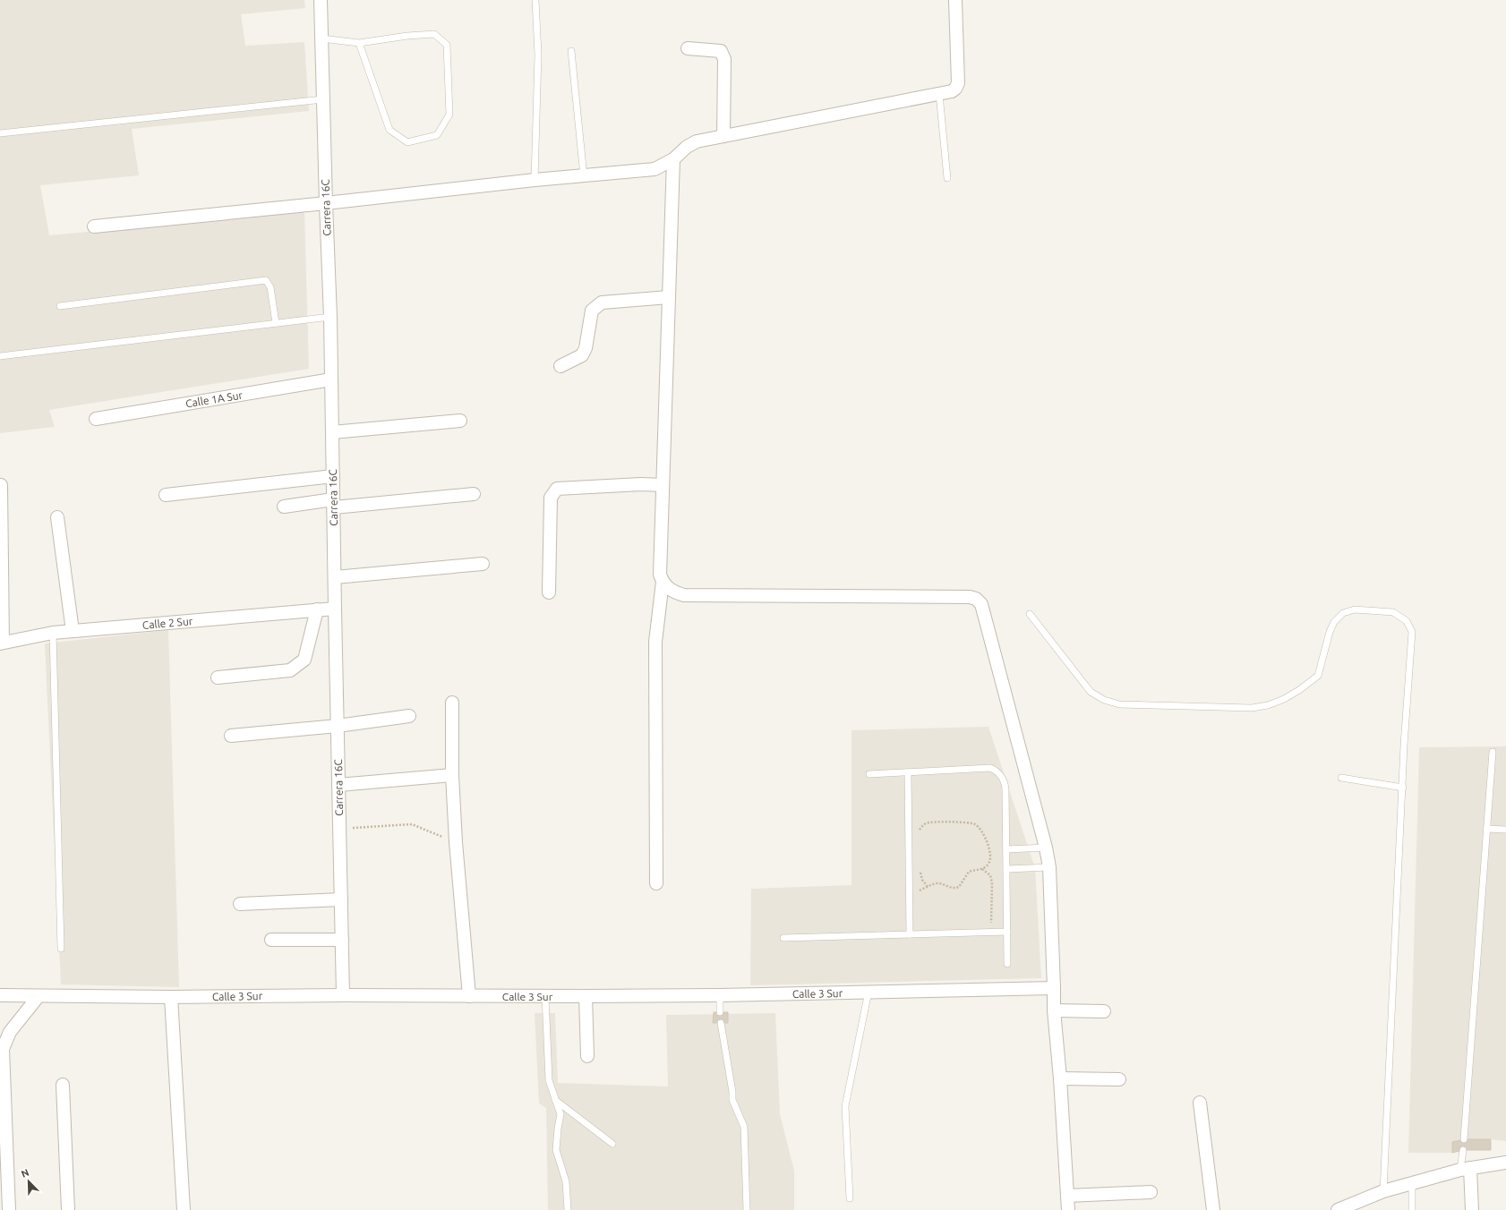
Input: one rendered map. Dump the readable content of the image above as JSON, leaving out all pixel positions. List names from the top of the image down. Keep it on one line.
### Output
{"streets":{"street":["Carrera 16C","Calle 1A Sur","Calle 2 Sur","Calle 3 Sur"]},"crossings":[["Carrera 16C","Calle 1A Sur"],["Carrera 16C","Calle 2 Sur"],["Carrera 16C","Calle 3 Sur"]],"north":"top left"}
